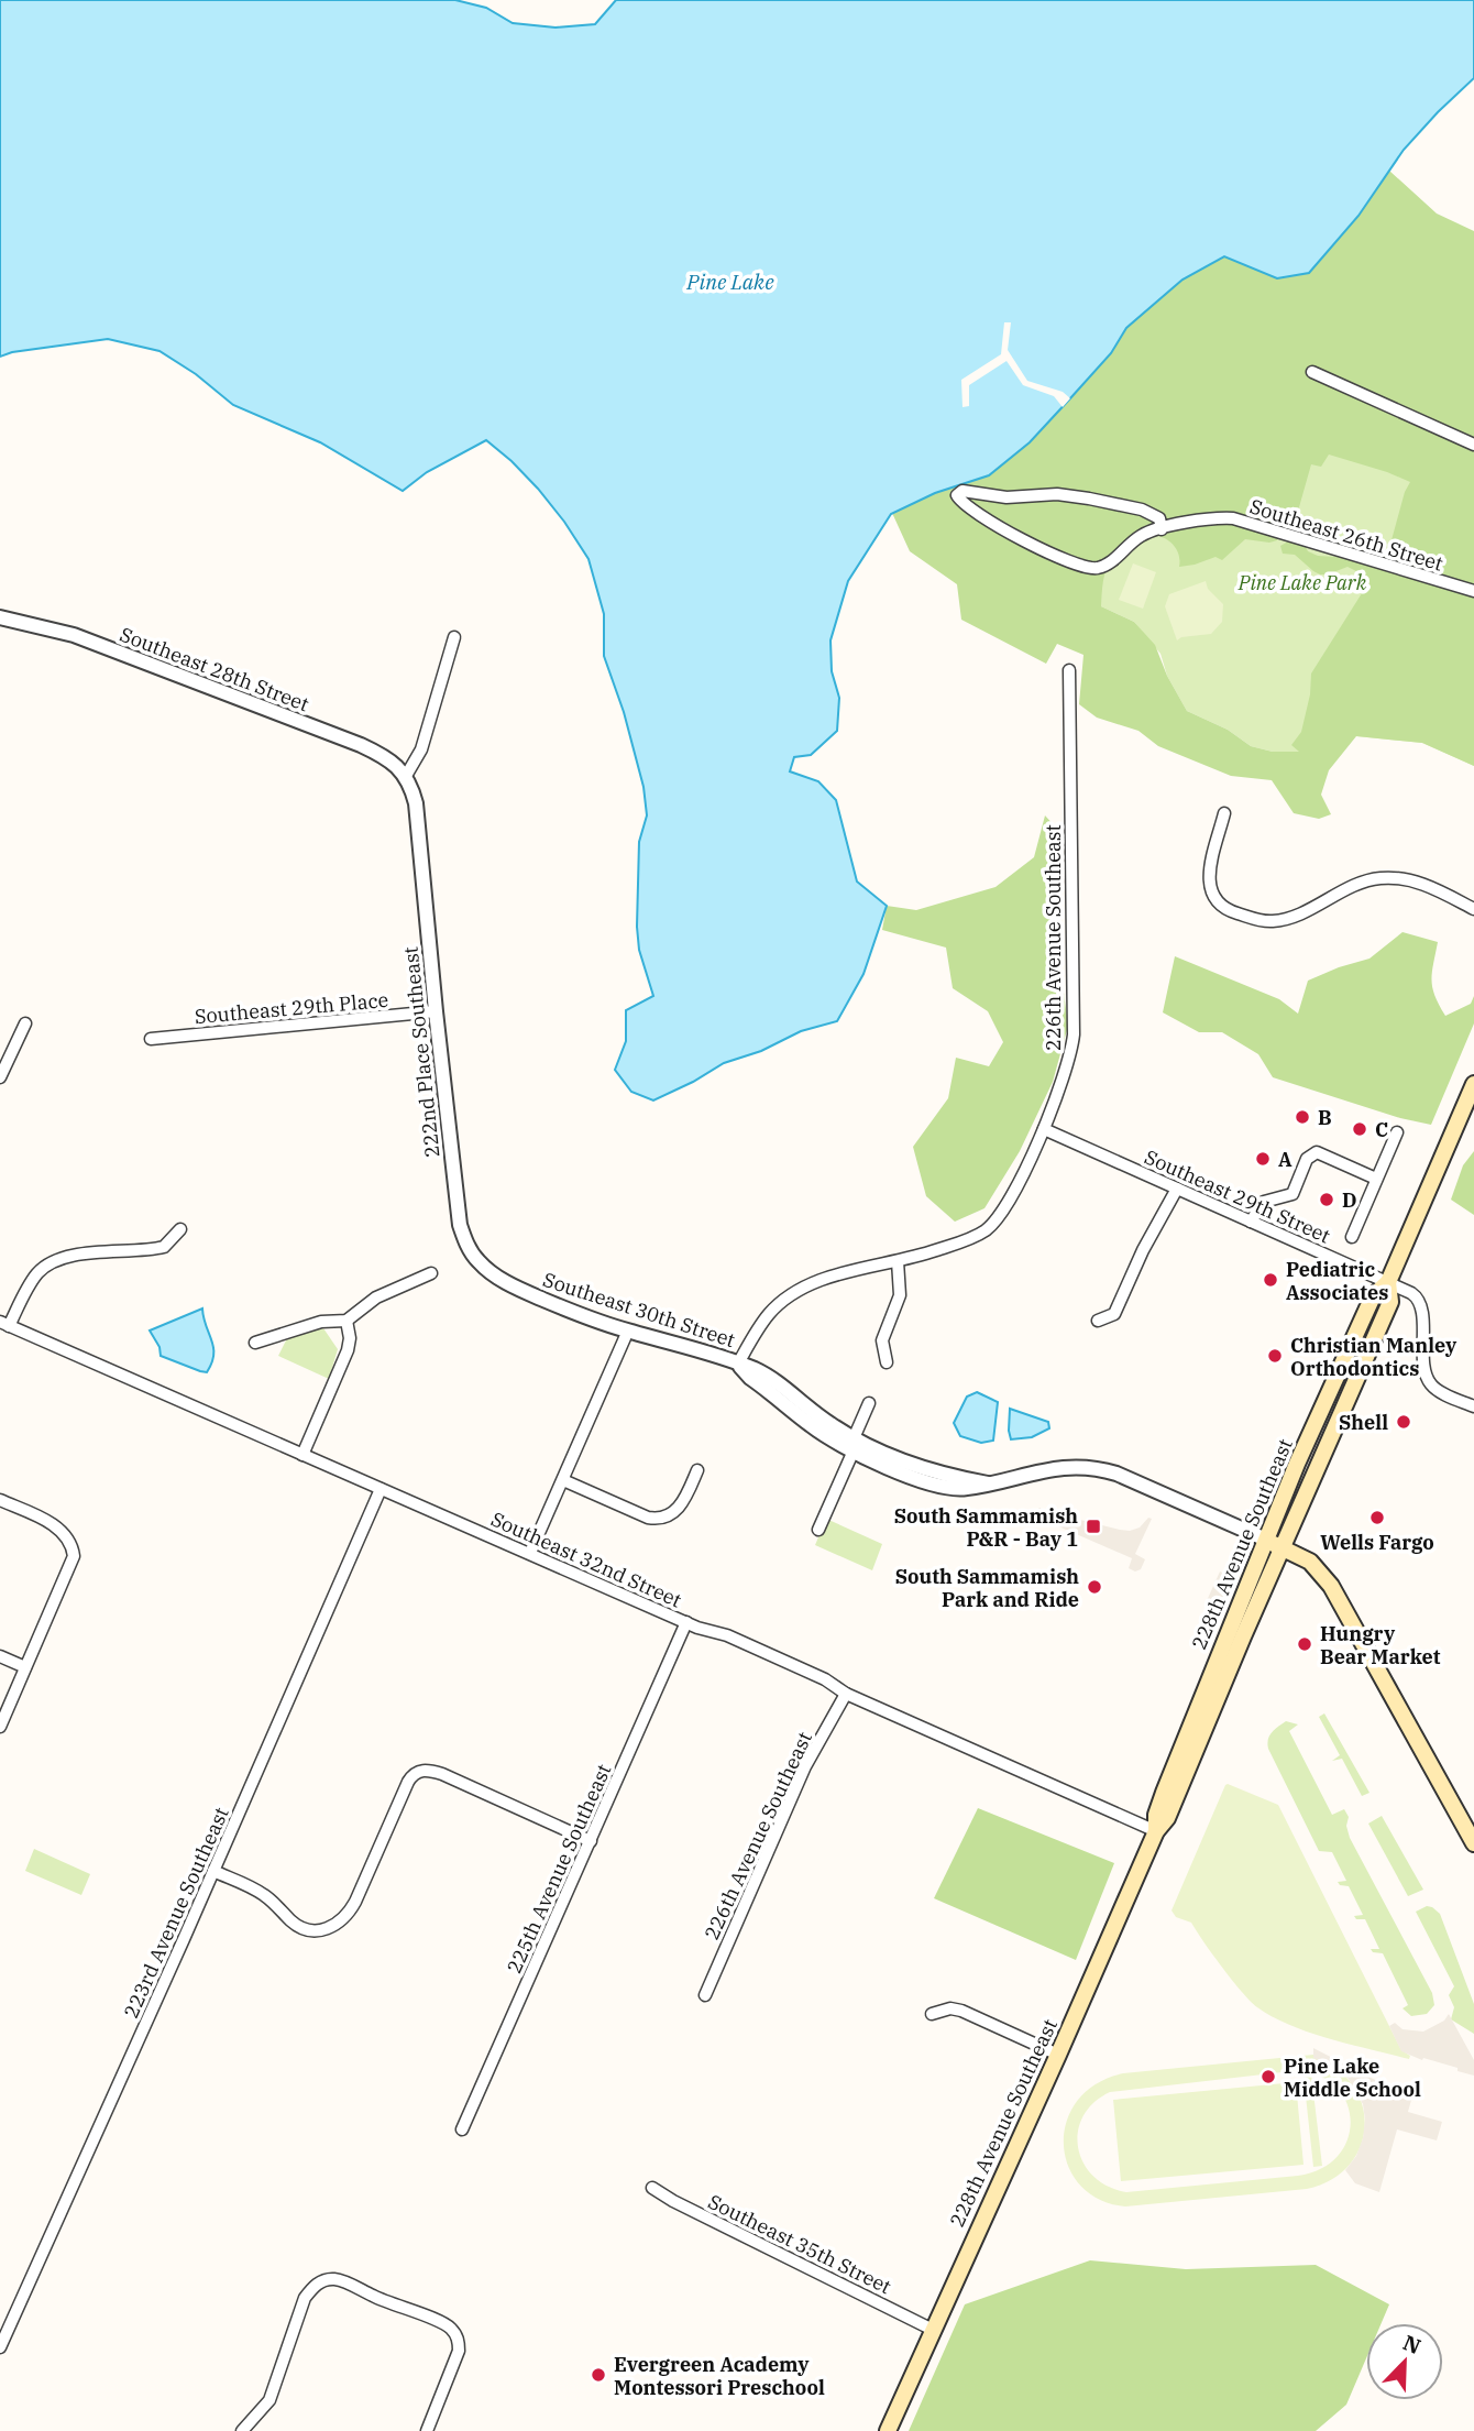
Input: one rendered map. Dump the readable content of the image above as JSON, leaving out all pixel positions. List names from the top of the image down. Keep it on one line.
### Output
{"streets":{"main road":["228th Avenue Southeast"],"street":["Southeast 26th Street","Southeast 28th Street","226th Avenue Southeast","Southeast 29th Place","222nd Place Southeast","Southeast 29th Street","Southeast 30th Street","Southeast 32nd Street","225th Avenue Southeast","223rd Avenue Southeast","Southeast 35th Street"]},"crossings":[["Southeast 28th Street","222nd Place Southeast"],["226th Avenue Southeast","Southeast 29th Street"],["226th Avenue Southeast","Southeast 32nd Street"],["Southeast 29th Place","222nd Place Southeast"],["222nd Place Southeast","Southeast 30th Street"],["Southeast 29th Street","228th Avenue Southeast"],["228th Avenue Southeast","Southeast 32nd Street"],["228th Avenue Southeast","Southeast 35th Street"],["Southeast 32nd Street","225th Avenue Southeast"],["Southeast 32nd Street","223rd Avenue Southeast"]],"water":["Pine Lake"],"parks":["Pine Lake Park"],"places":{"other":["B","C","A","D","Pediatric Associates","Christian Manley Orthodontics","Shell","Wells Fargo","South Sammamish Park and Ride","Hungry Bear Market","Pine Lake Middle School","Evergreen Academy Montessori Preschool"],"transit":["South Sammamish P&R - Bay 1"]},"north":"top right"}
